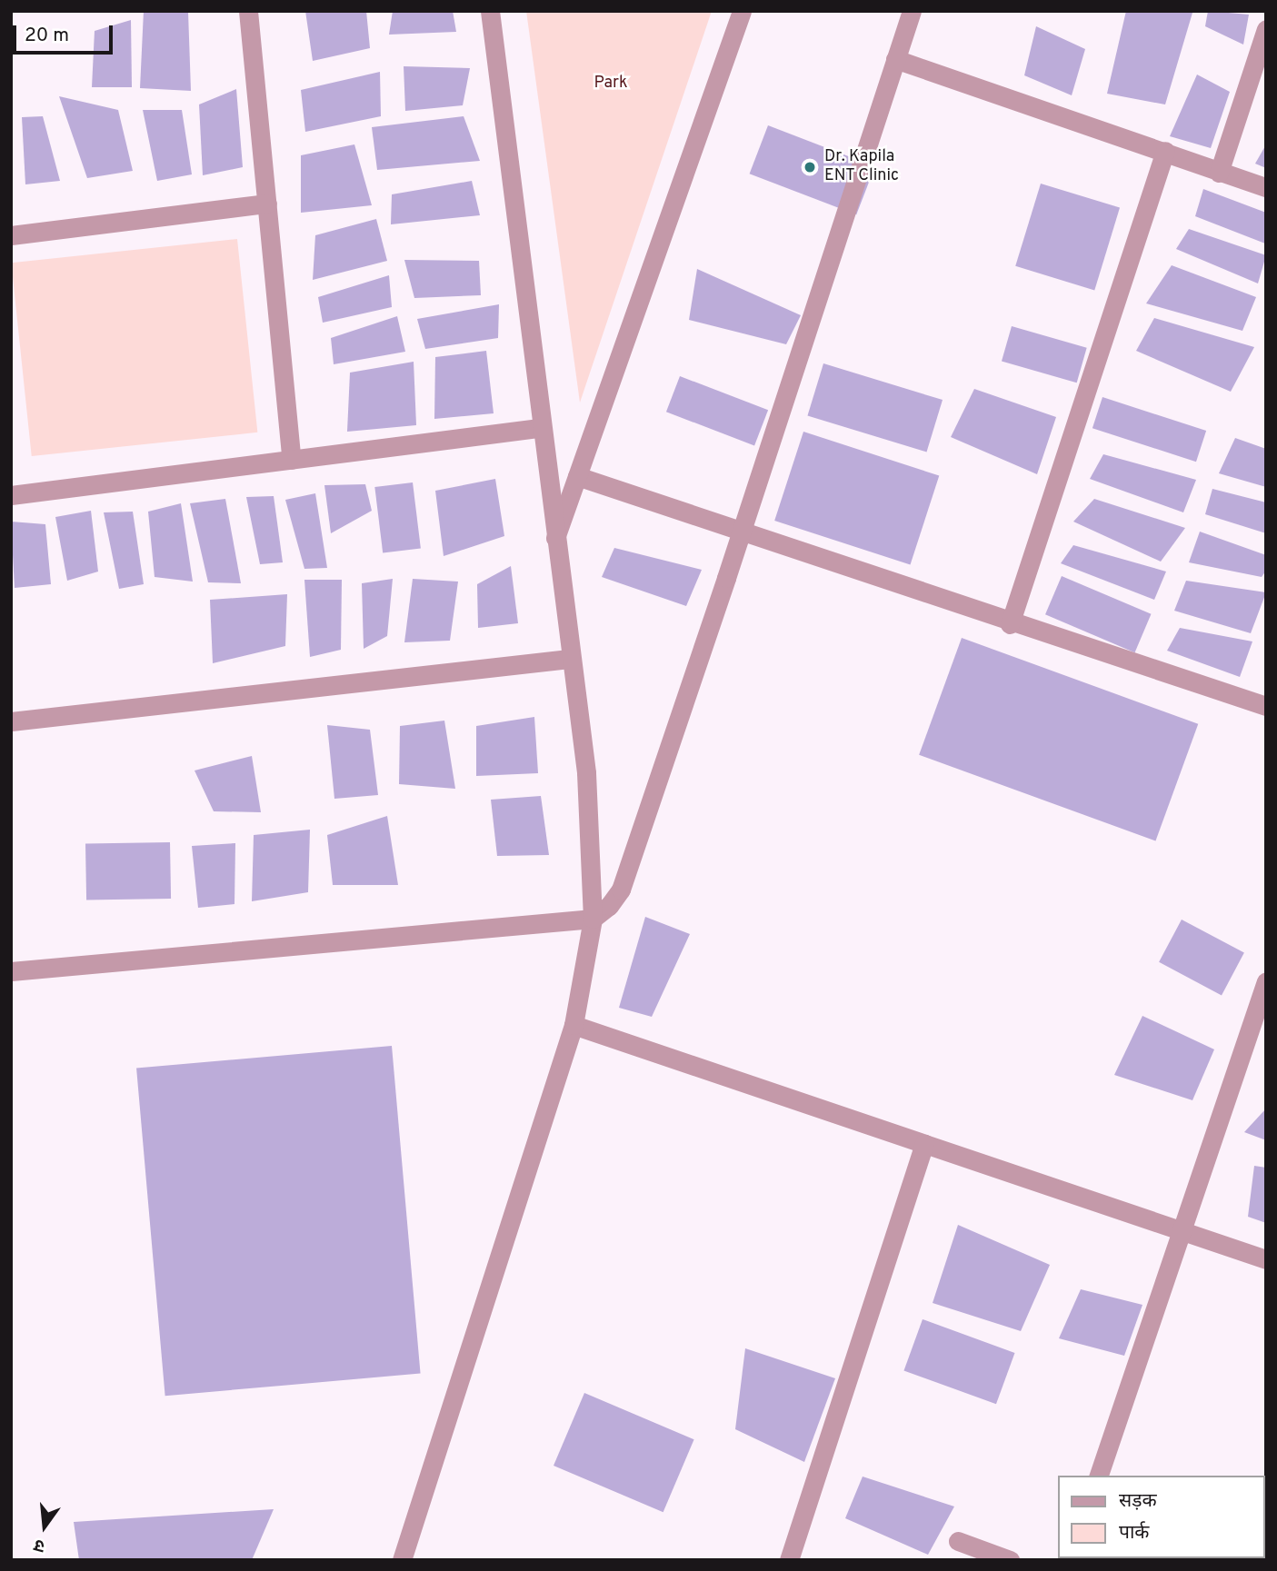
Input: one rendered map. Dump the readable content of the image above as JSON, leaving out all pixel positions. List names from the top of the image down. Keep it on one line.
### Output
{"parks":["Park"],"places":["Dr. Kapila ENT Clinic"],"legend":["सड़क","पार्क"],"scale_bar":"20 m","north":"bottom"}
